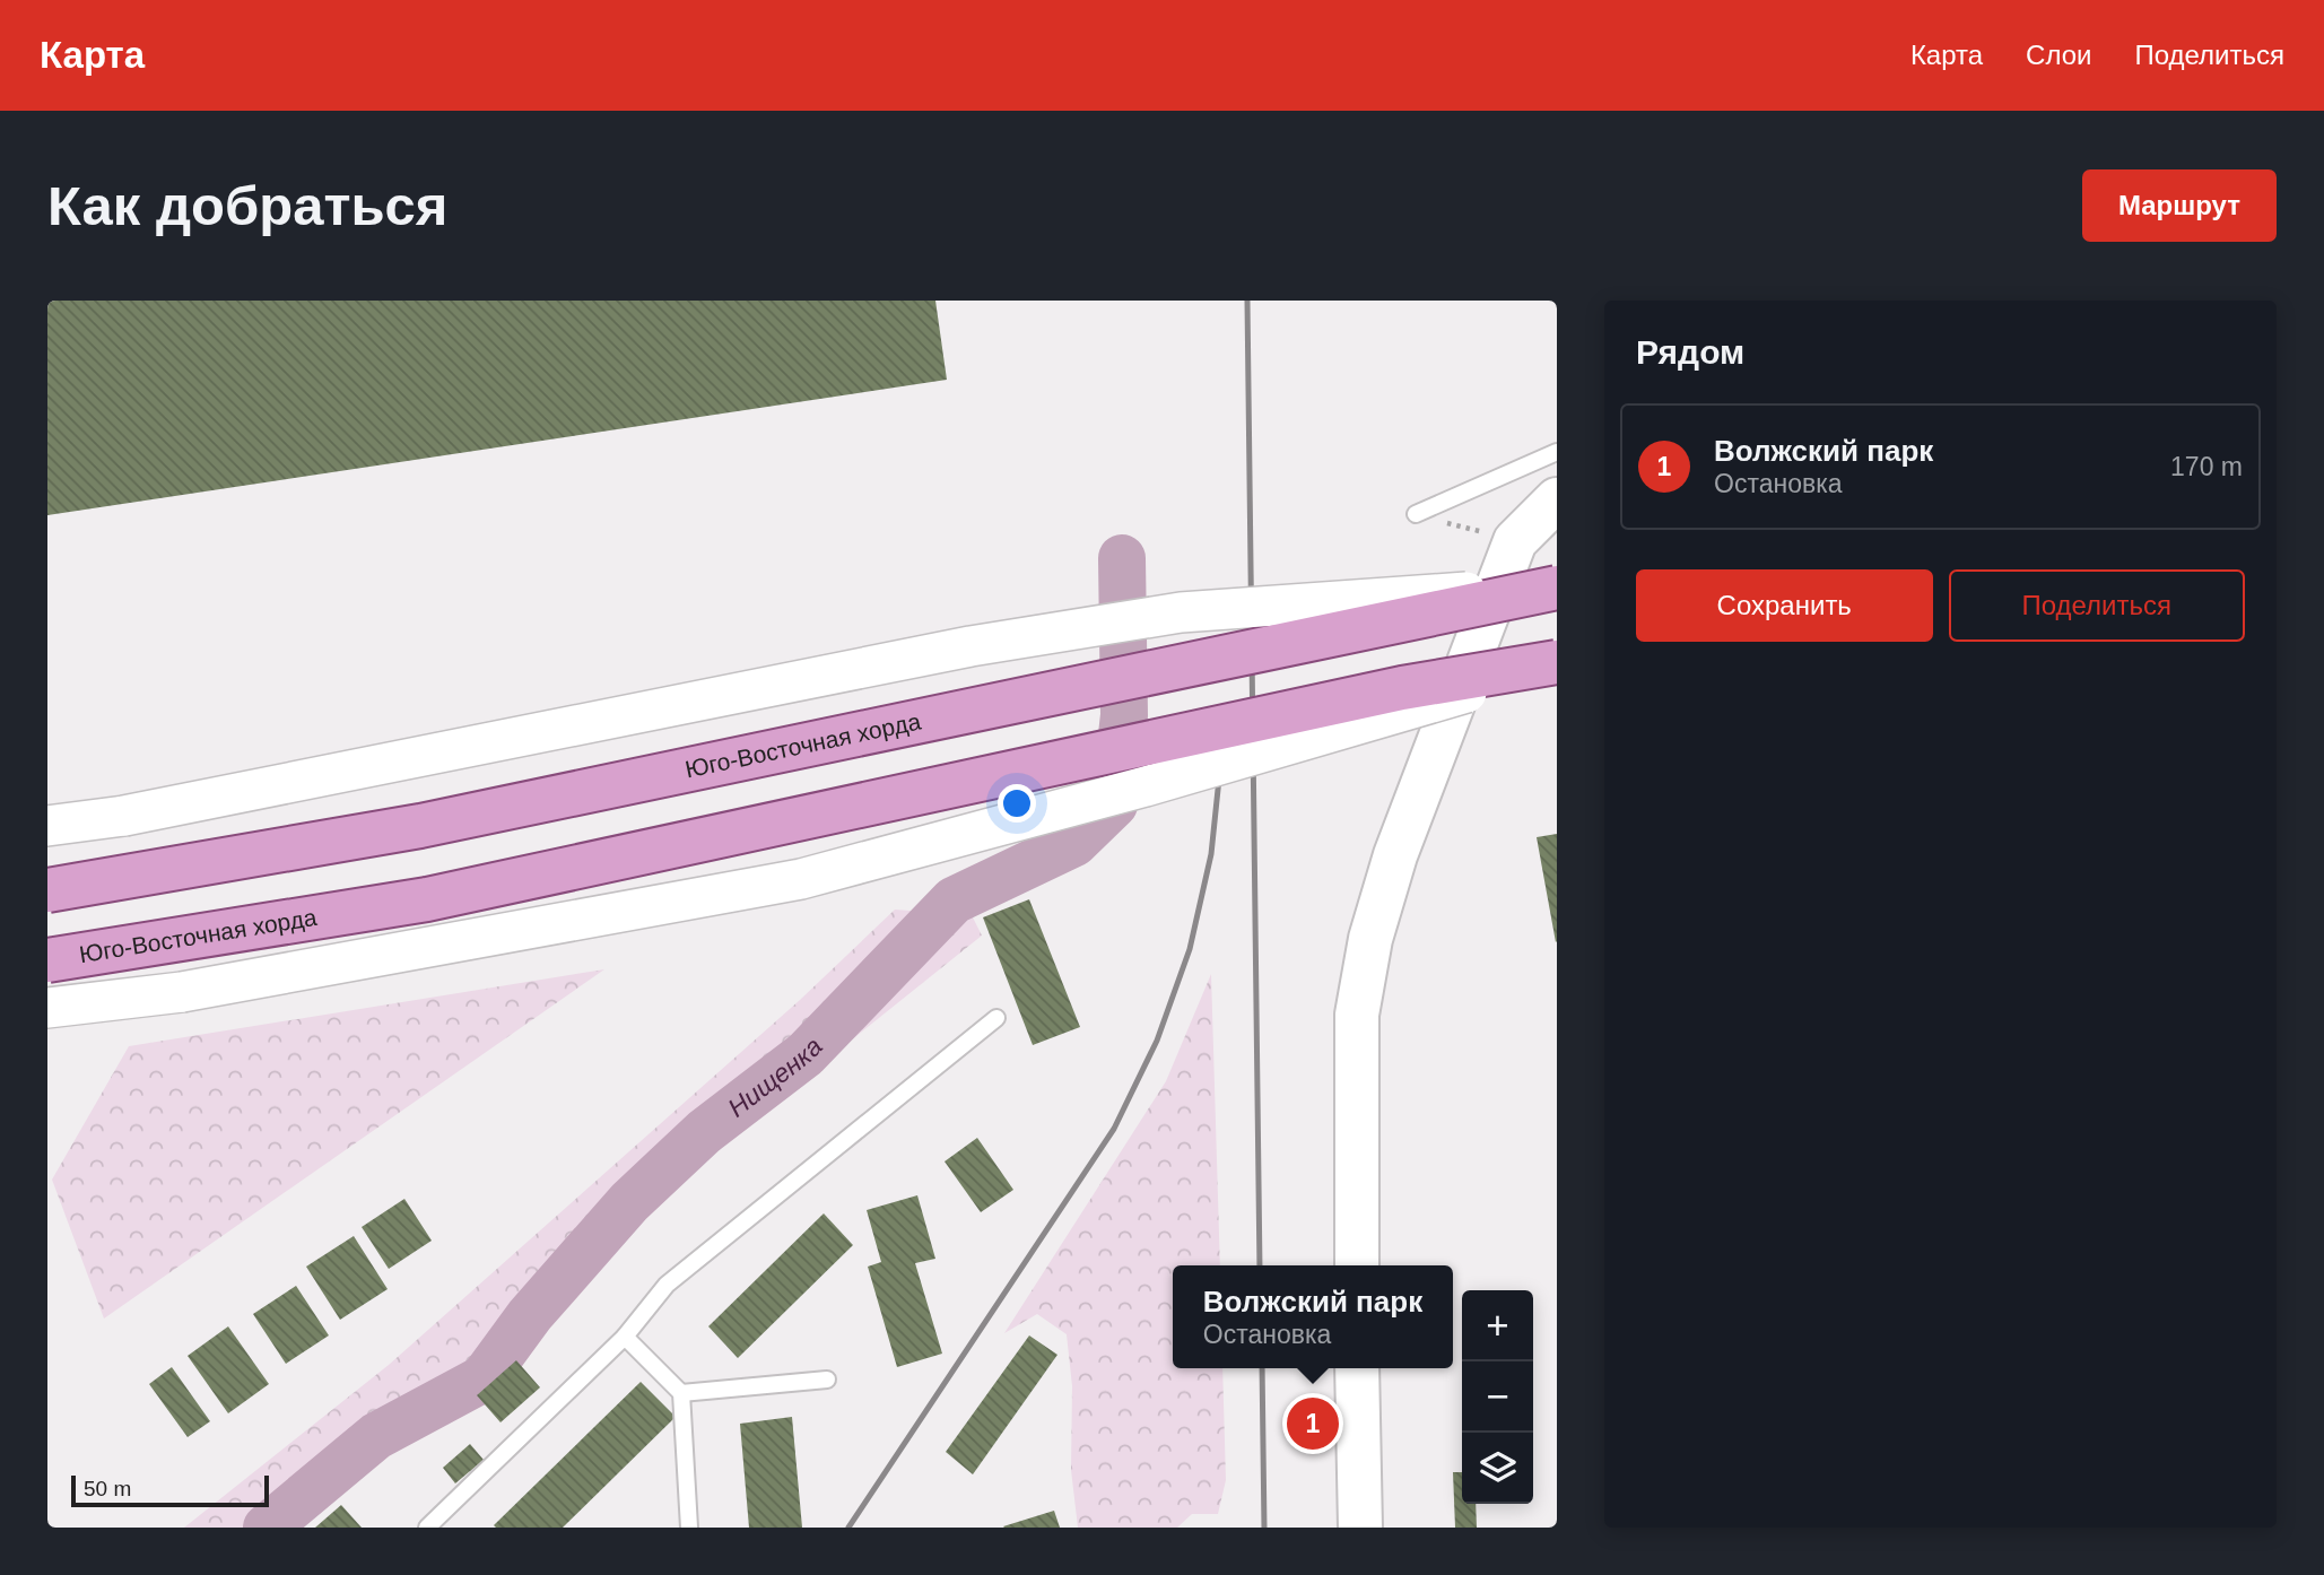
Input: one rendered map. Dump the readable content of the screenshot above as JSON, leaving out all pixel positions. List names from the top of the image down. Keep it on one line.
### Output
{"streets":{"main road":["Юго-Восточная хорда"]},"water":["Нищенка"],"scale_bar":"50 m","page":{"header":"Карта","nav":["Карта","Слои","Поделиться"],"buttons":["Маршрут",["Сохранить","Поделиться"]],"title":"Как добраться","heading":"Рядом","list":[{"mark":"1","name":"Волжский парк","note":"Остановка","value":"170 m"}],"popup":["Волжский парк","Остановка"],"map_buttons":["+","−"],"pins":"1","scale":"50 m"}}
